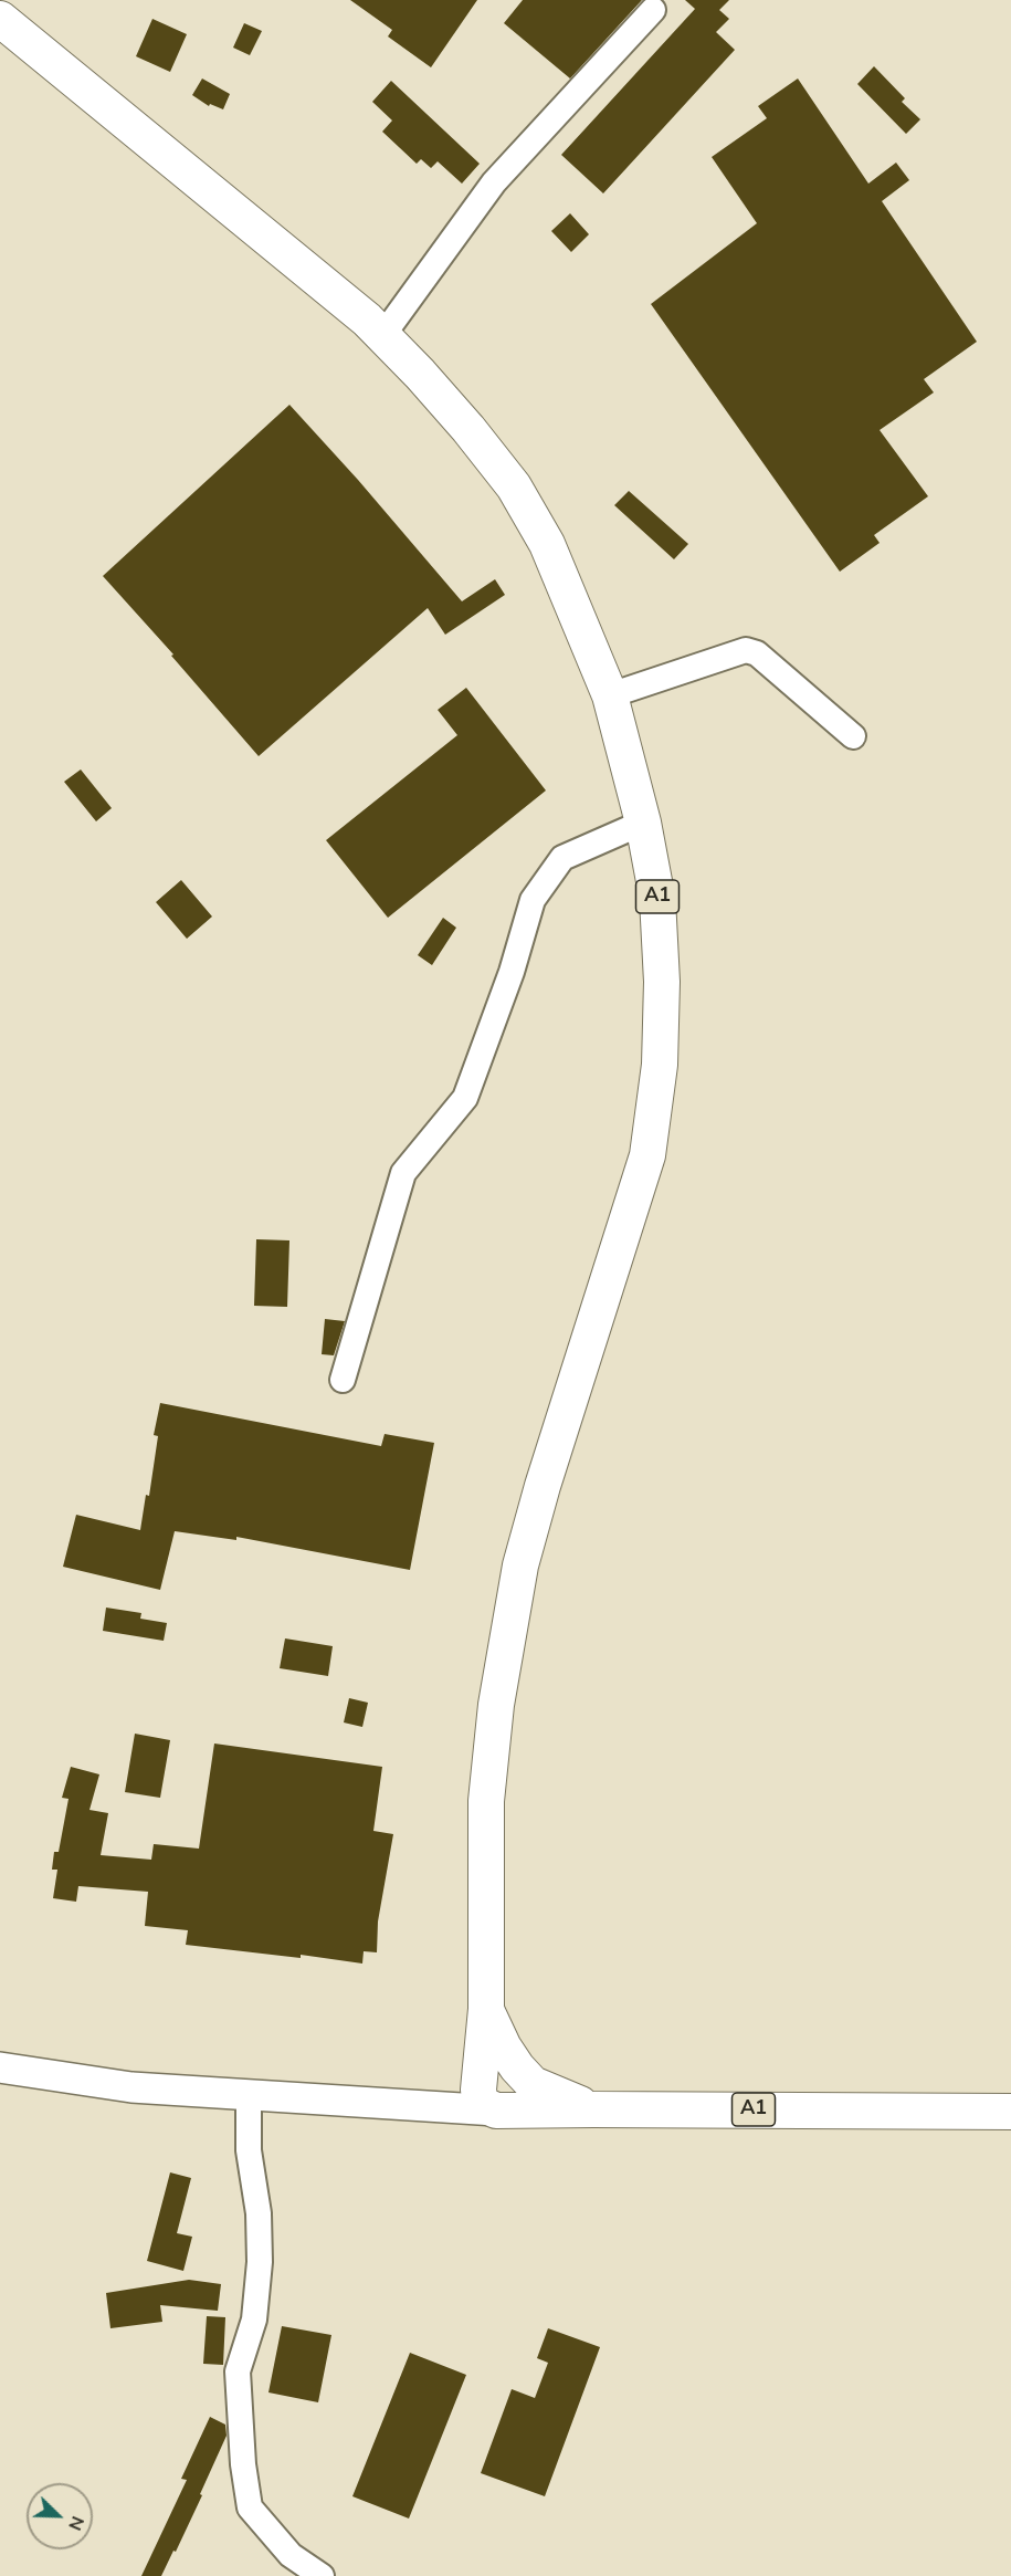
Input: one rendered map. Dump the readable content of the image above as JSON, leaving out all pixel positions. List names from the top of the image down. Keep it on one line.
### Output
{"streets":{"highway":["A1"]},"north":"bottom right"}
